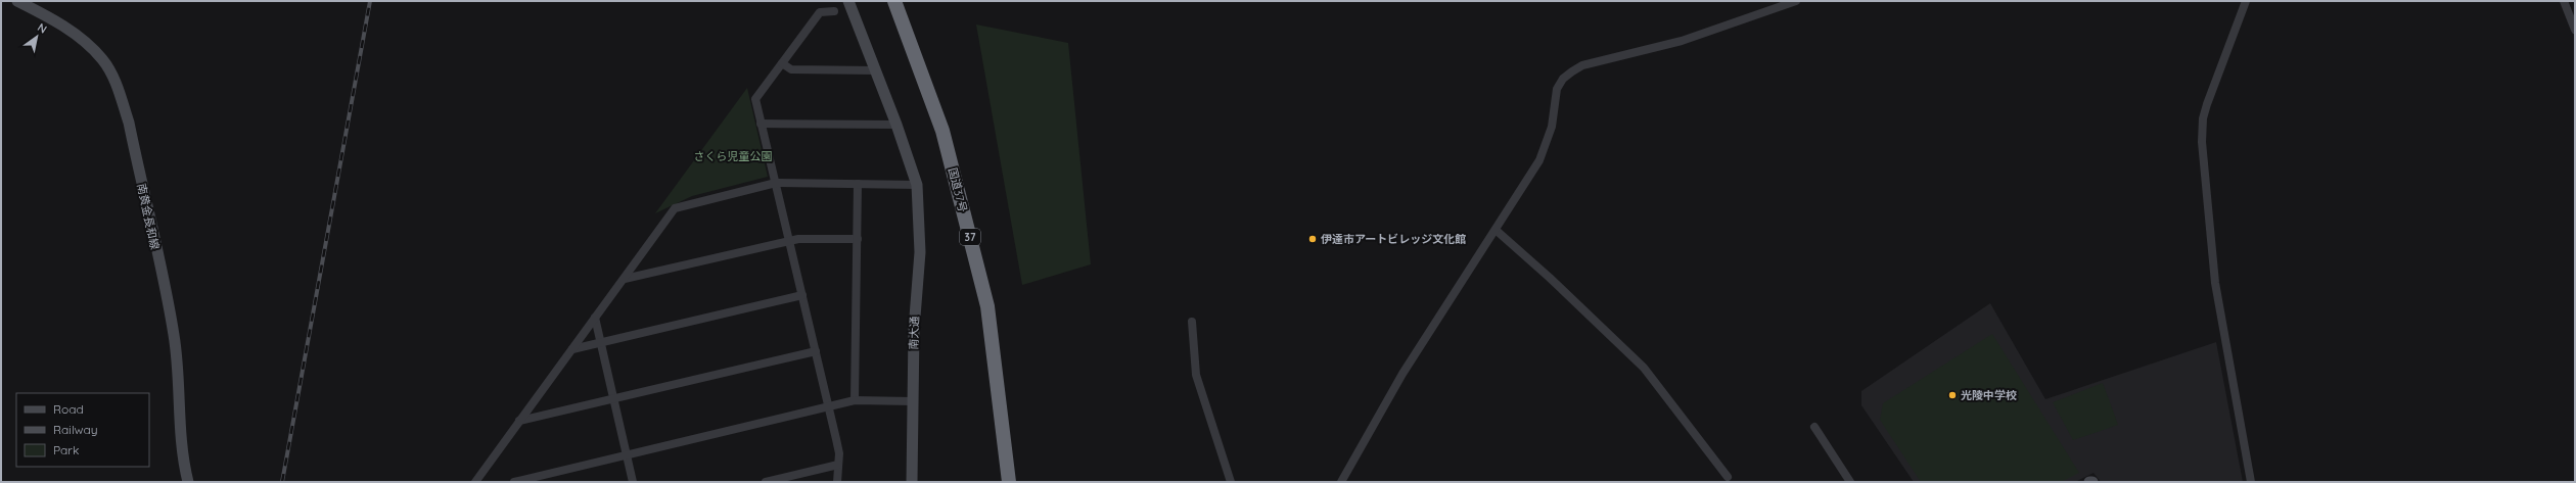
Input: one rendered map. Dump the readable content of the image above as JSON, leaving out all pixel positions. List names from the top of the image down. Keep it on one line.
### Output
{"streets":{"highway":["国道37号","37"],"main road":["南黄金長和線","南大通"]},"parks":["さくら児童公園"],"places":["伊達市アートビレッジ文化館","光陵中学校"],"legend":["Road","Railway","Park"],"north":"top right"}
